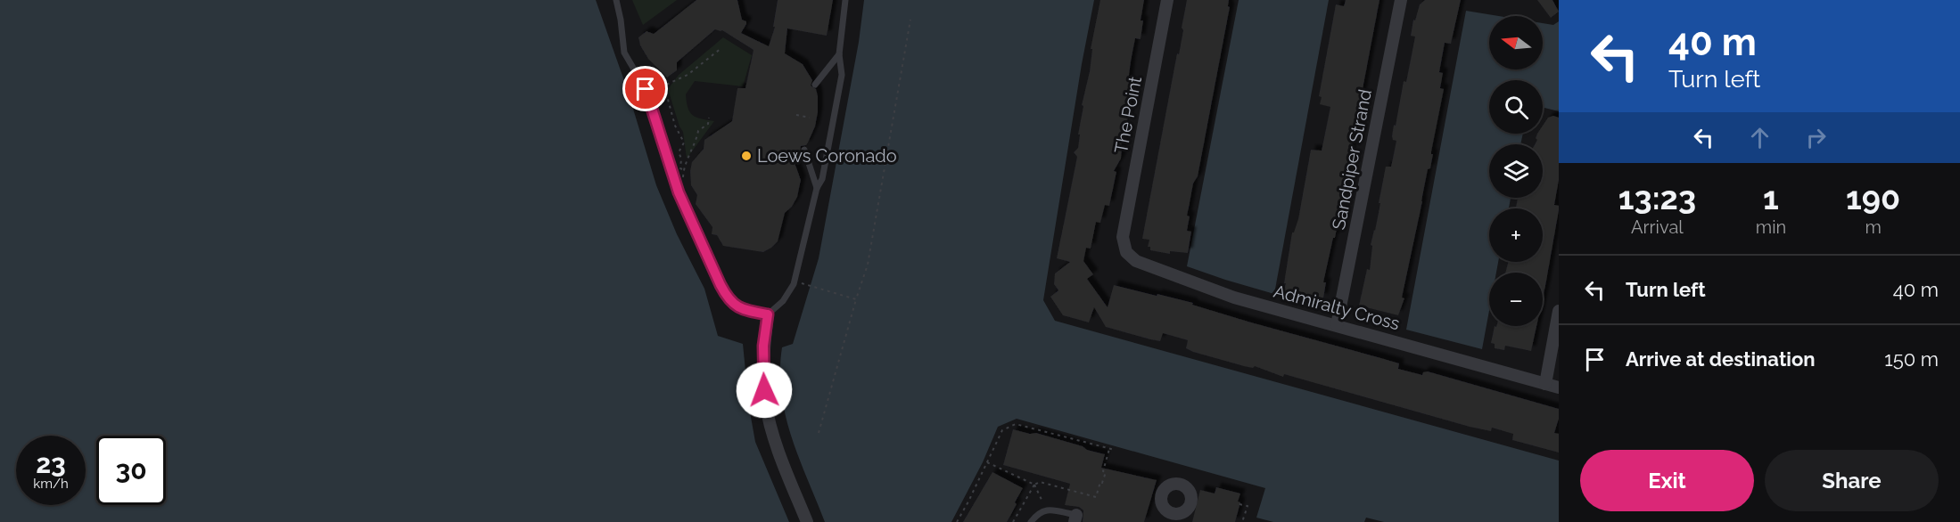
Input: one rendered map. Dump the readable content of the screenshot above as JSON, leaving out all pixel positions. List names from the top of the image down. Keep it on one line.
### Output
{"streets":{"street":["The Point","Sandpiper Strand","Admiralty Cross"]},"crossings":[["The Point","Admiralty Cross"],["Sandpiper Strand","Admiralty Cross"]],"places":["Loews Coronado"],"north":"left","page":{"turn":["40 m","Turn left"],"map_buttons":["+","−"],"eta":["13:23","Arrival","1","min","190","m"],"list":[{"name":"Turn left","value":"40 m"},{"name":"Arrive at destination","value":"150 m"}],"speed":"23 km/h","limit":"30","buttons":["Exit","Share"]}}
